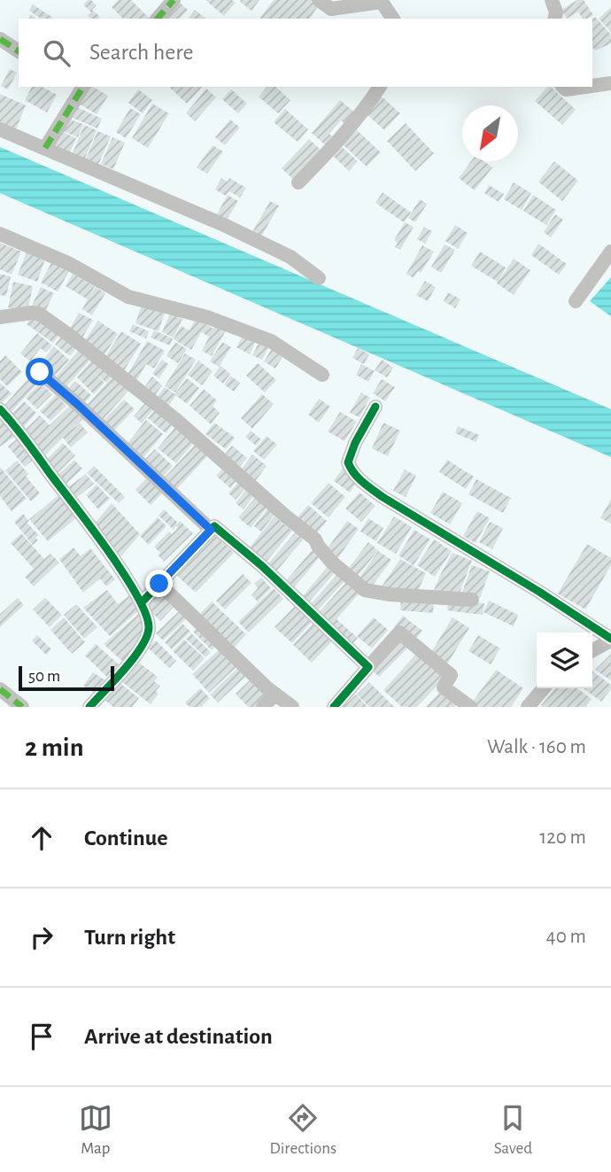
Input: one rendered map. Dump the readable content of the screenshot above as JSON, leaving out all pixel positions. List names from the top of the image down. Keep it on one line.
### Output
{"scale_bar":"50 m","north":"bottom left","page":{"search":"Search here","scale":"50 m","heading":["2 min","Walk · 160 m"],"list":[["Continue","120 m"],["Turn right","40 m"],"Arrive at destination"],"nav":["Map","Directions","Saved"]}}
